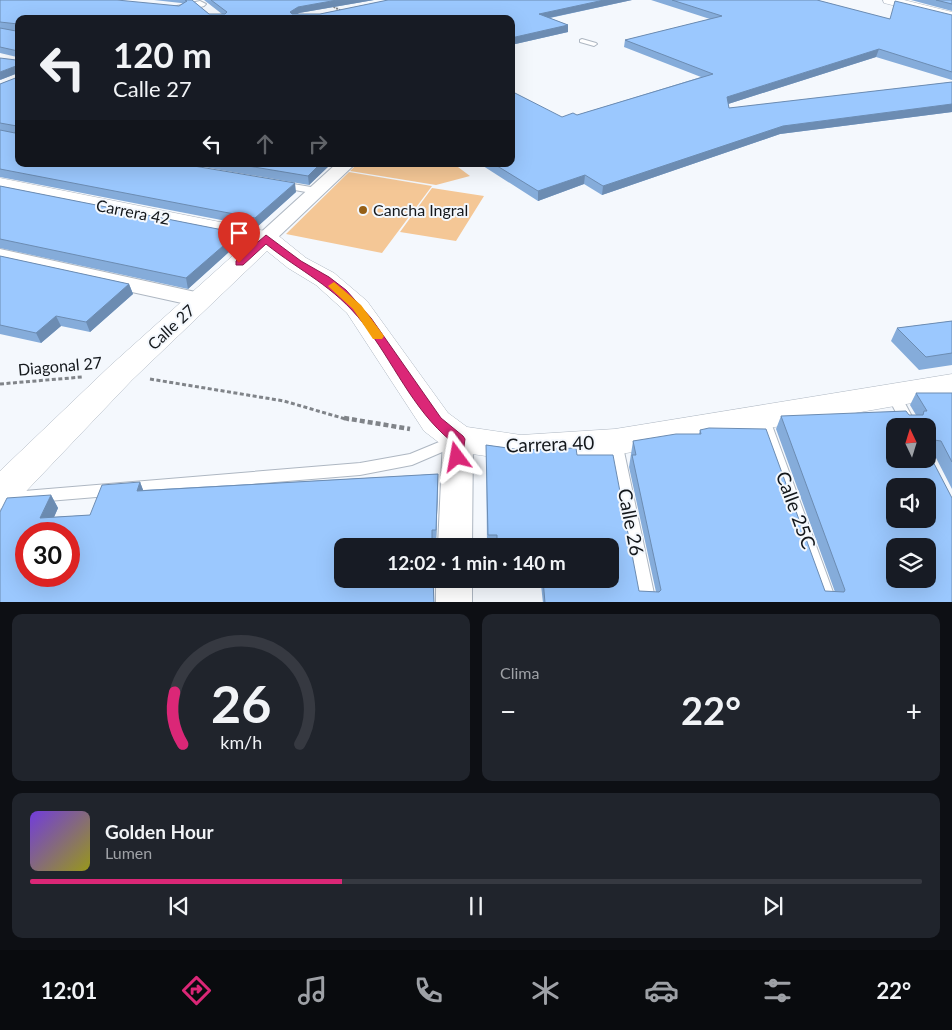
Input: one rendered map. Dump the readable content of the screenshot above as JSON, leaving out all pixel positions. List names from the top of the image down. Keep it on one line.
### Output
{"streets":{"street":["Carrera 42","Calle 27","Carrera 40"],"lane":["Calle 25C","Calle 26"],"path":["Diagonal 27"]},"crossings":[["Carrera 42","Calle 27"],["Calle 27","Diagonal 27"],["Carrera 40","Calle 25C"],["Carrera 40","Calle 26"]],"places":["Cancha Ingral"],"north":"top","page":{"turn":["120 m","Calle 27"],"limit":"30","trip":"12:02 · 1 min · 140 m","tile":"Clima","heat":["−","22°","+"],"song":["Golden Hour","Lumen"],"tabs":["12:01","22°"],"gauge":["26","km/h"]}}
